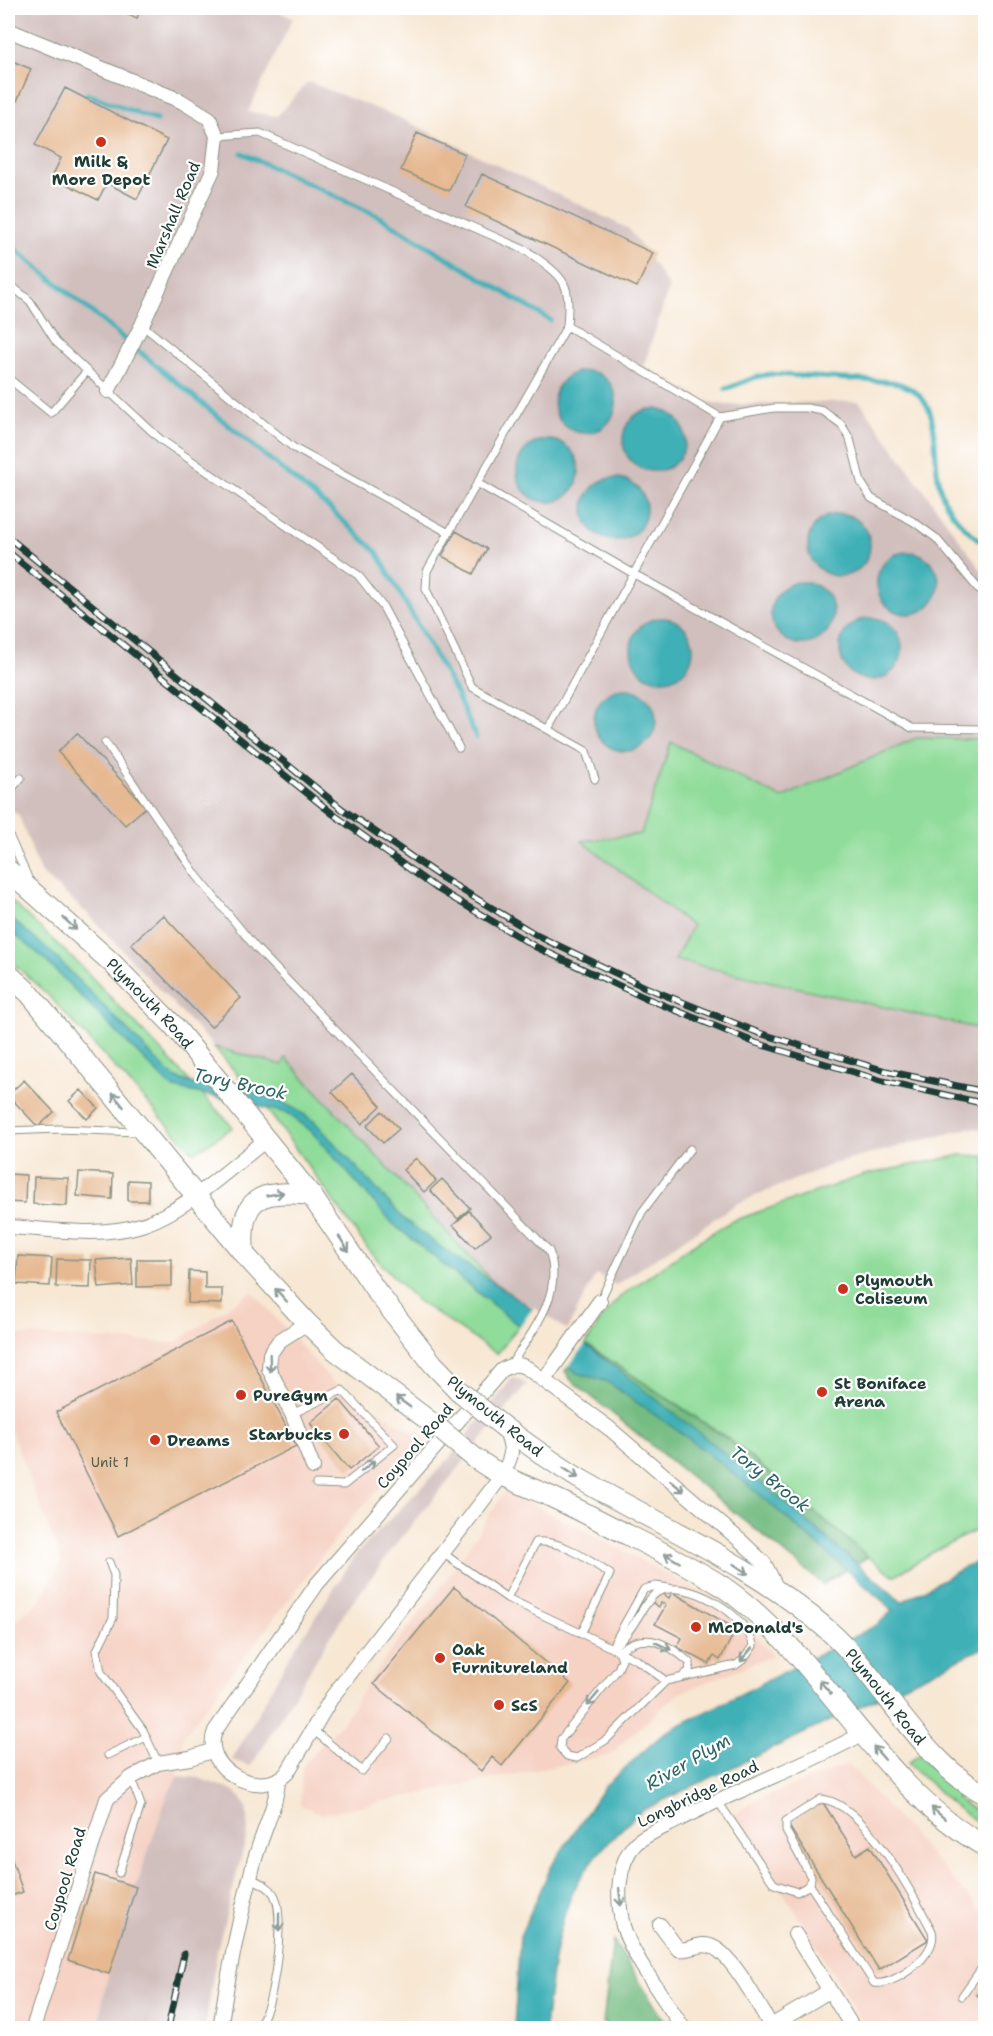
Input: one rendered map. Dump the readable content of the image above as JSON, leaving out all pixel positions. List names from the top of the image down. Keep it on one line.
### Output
{"streets":{"main road":["Plymouth Road"],"street":["Marshall Road","Coypool Road","Longbridge Road"]},"water":["Tory Brook","River Plym"],"places":["Milk & More Depot","Plymouth Coliseum","St Boniface Arena","PureGym","Starbucks","Dreams","McDonald's","Oak Furnitureland","ScS"],"house_numbers":["Unit 1"]}
